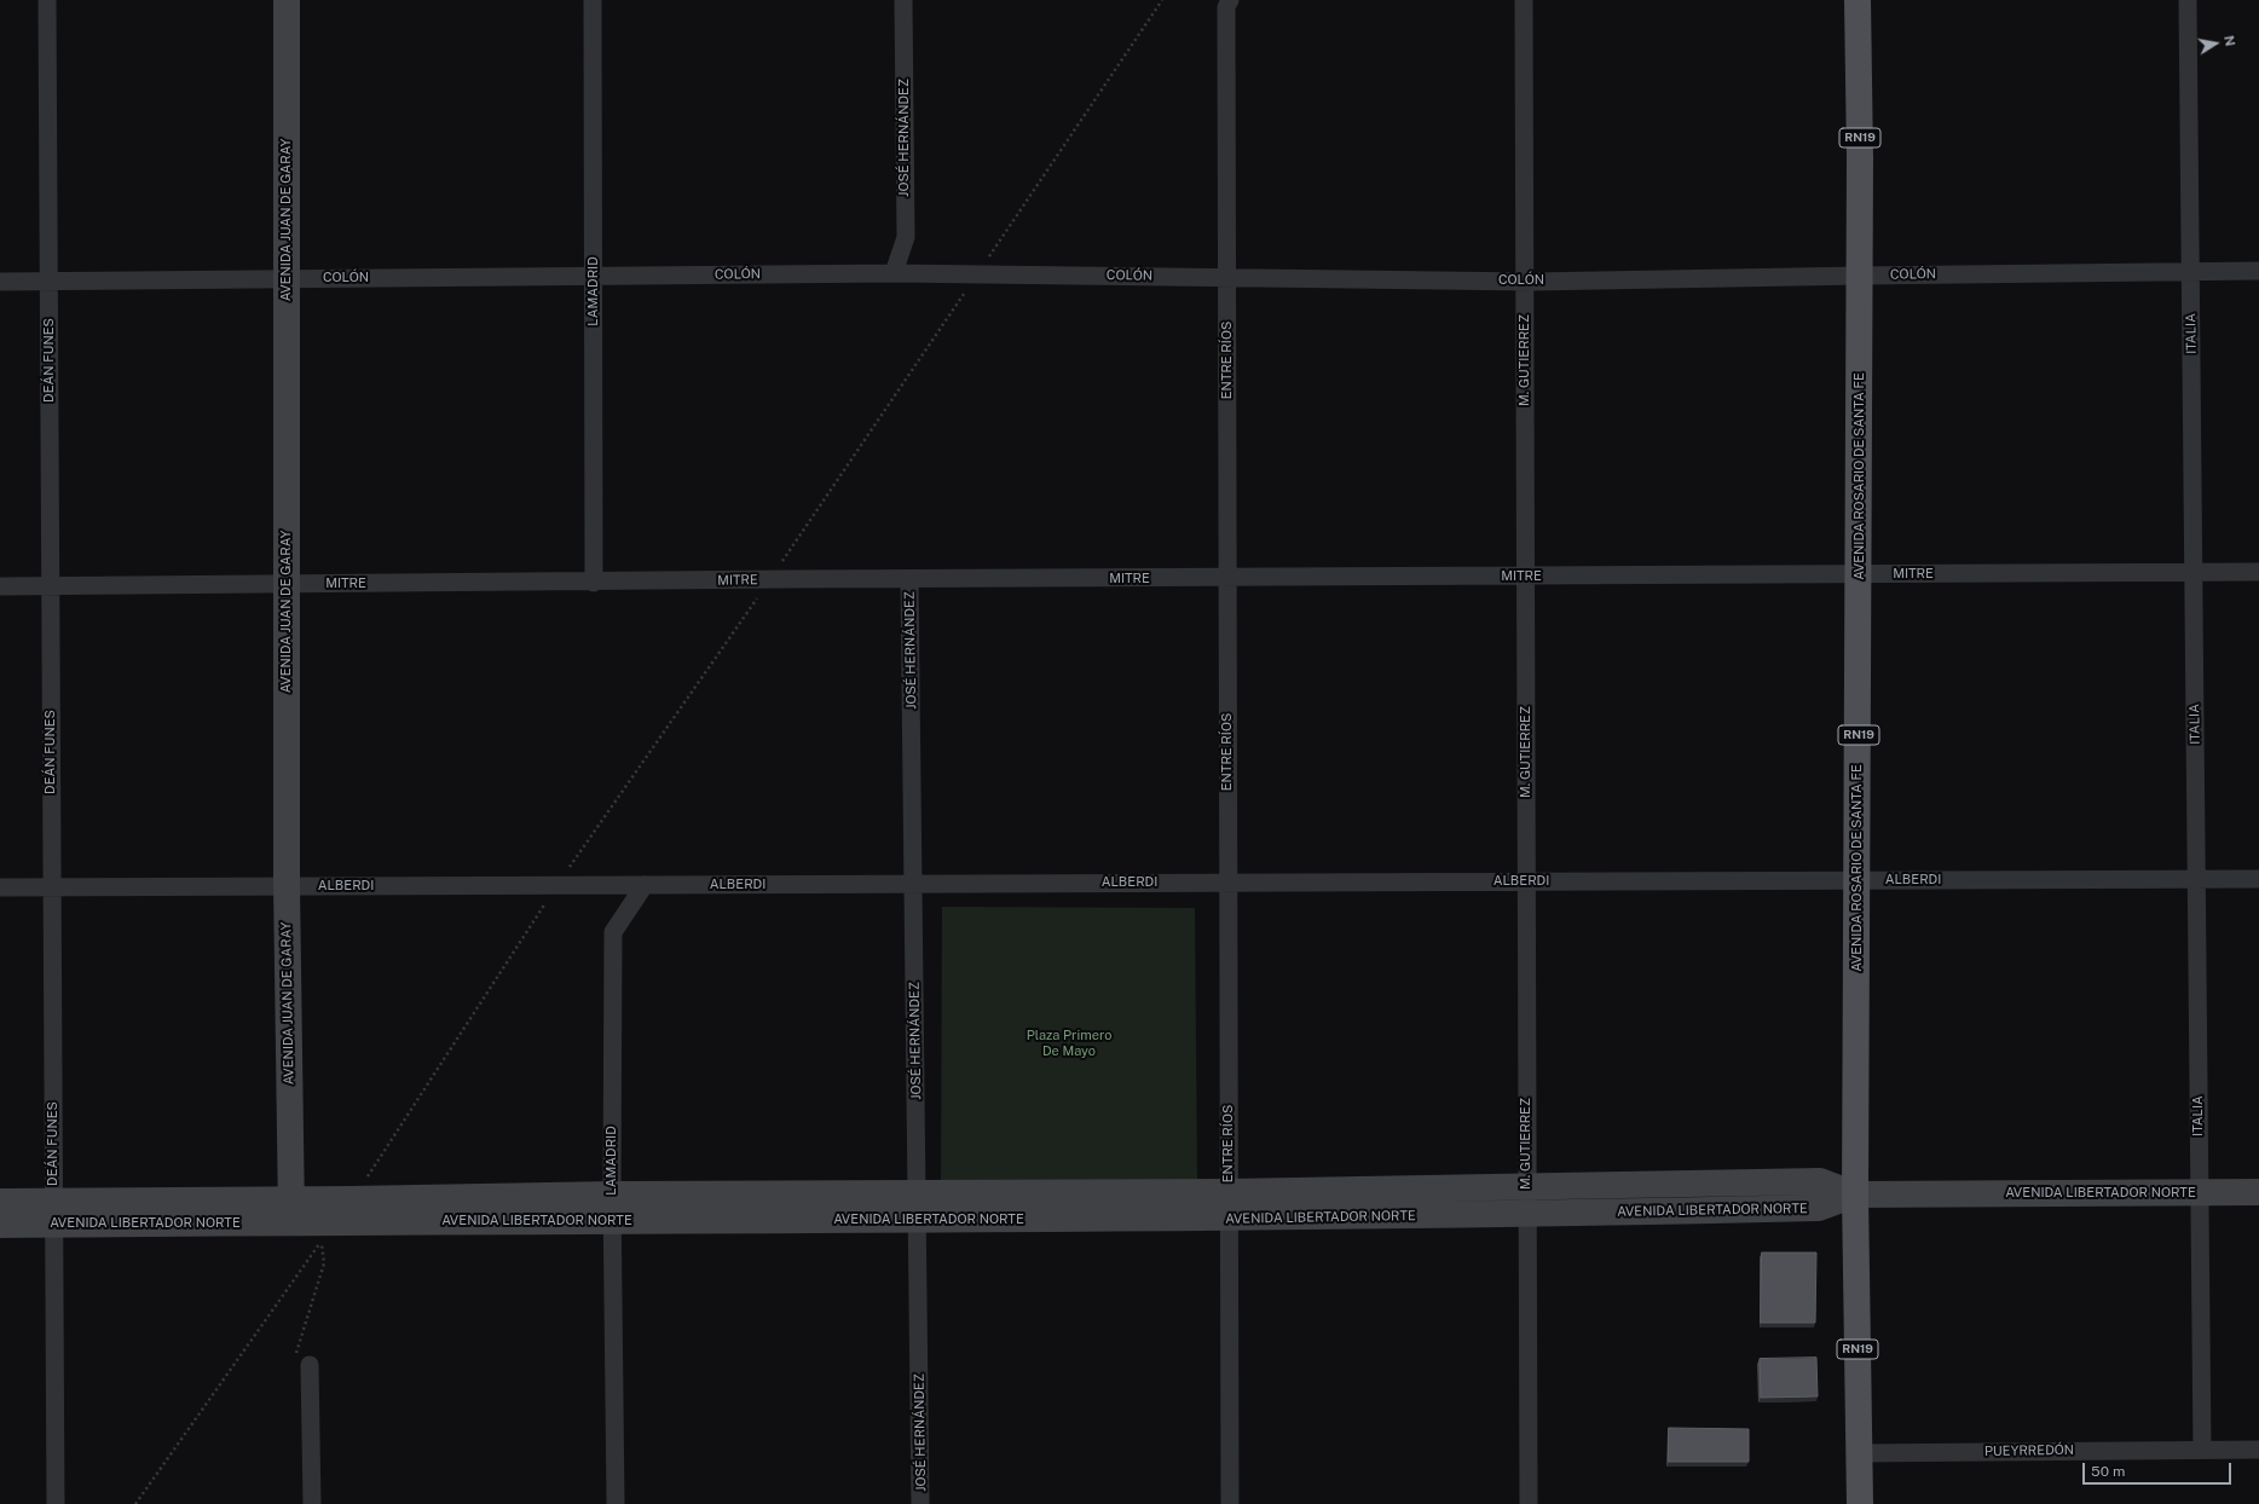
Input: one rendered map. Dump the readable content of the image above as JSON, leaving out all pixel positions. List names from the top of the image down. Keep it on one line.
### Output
{"streets":{"main road":["RN19","AVENIDA JUAN DE GARAY","AVENIDA ROSARIO DE SANTA FE","AVENIDA LIBERTADOR NORTE"],"street":["JOSÉ HERNÁNDEZ","COLÓN","LAMADRID","ITALIA","DEÁN FUNES","ENTRE RÍOS","M. GUTIERREZ","MITRE","ALBERDI","PUEYRREDÓN"]},"crossings":[["JOSÉ HERNÁNDEZ","COLÓN"],["JOSÉ HERNÁNDEZ","MITRE"],["JOSÉ HERNÁNDEZ","ALBERDI"],["JOSÉ HERNÁNDEZ","AVENIDA LIBERTADOR NORTE"],["AVENIDA JUAN DE GARAY","COLÓN"],["AVENIDA JUAN DE GARAY","MITRE"],["AVENIDA JUAN DE GARAY","ALBERDI"],["AVENIDA JUAN DE GARAY","AVENIDA LIBERTADOR NORTE"],["COLÓN","LAMADRID"],["COLÓN","ITALIA"],["COLÓN","DEÁN FUNES"],["COLÓN","ENTRE RÍOS"],["COLÓN","M. GUTIERREZ"],["COLÓN","AVENIDA ROSARIO DE SANTA FE"],["LAMADRID","MITRE"],["LAMADRID","ALBERDI"],["LAMADRID","AVENIDA LIBERTADOR NORTE"],["ITALIA","MITRE"],["ITALIA","ALBERDI"],["ITALIA","AVENIDA LIBERTADOR NORTE"],["ITALIA","PUEYRREDÓN"],["DEÁN FUNES","MITRE"],["DEÁN FUNES","ALBERDI"],["DEÁN FUNES","AVENIDA LIBERTADOR NORTE"],["ENTRE RÍOS","MITRE"],["ENTRE RÍOS","ALBERDI"],["ENTRE RÍOS","AVENIDA LIBERTADOR NORTE"],["M. GUTIERREZ","MITRE"],["M. GUTIERREZ","ALBERDI"],["M. GUTIERREZ","AVENIDA LIBERTADOR NORTE"],["AVENIDA ROSARIO DE SANTA FE","MITRE"],["AVENIDA ROSARIO DE SANTA FE","ALBERDI"],["AVENIDA ROSARIO DE SANTA FE","AVENIDA LIBERTADOR NORTE"],["AVENIDA ROSARIO DE SANTA FE","PUEYRREDÓN"]],"parks":["Plaza Primero De Mayo"],"scale_bar":"50 m","north":"right"}
